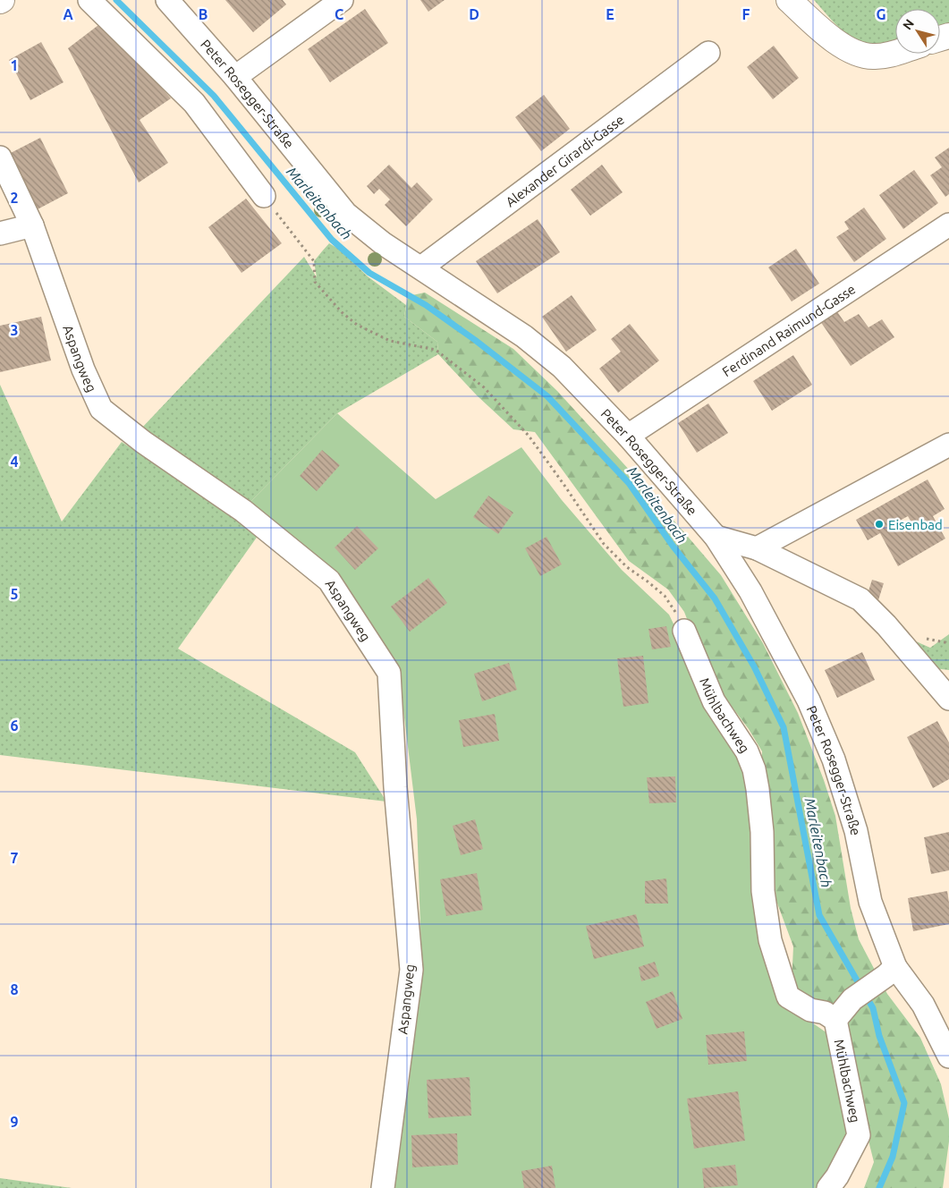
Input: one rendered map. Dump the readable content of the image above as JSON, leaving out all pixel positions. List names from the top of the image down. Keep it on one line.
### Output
{"streets":{"street":["Peter Rosegger-Straße","Alexander Girardi-Gasse","Ferdinand Raimund-Gasse","Aspangweg","Mühlbachweg"]},"crossings":[["Peter Rosegger-Straße","Alexander Girardi-Gasse"],["Peter Rosegger-Straße","Ferdinand Raimund-Gasse"]],"water":["Marleitenbach"],"places":["Eisenbad"],"north":"top left","grid":{"columns":["A","B","C","D","E","F","G"],"rows":["1","2","3","4","5","6","7","8","9"]}}
